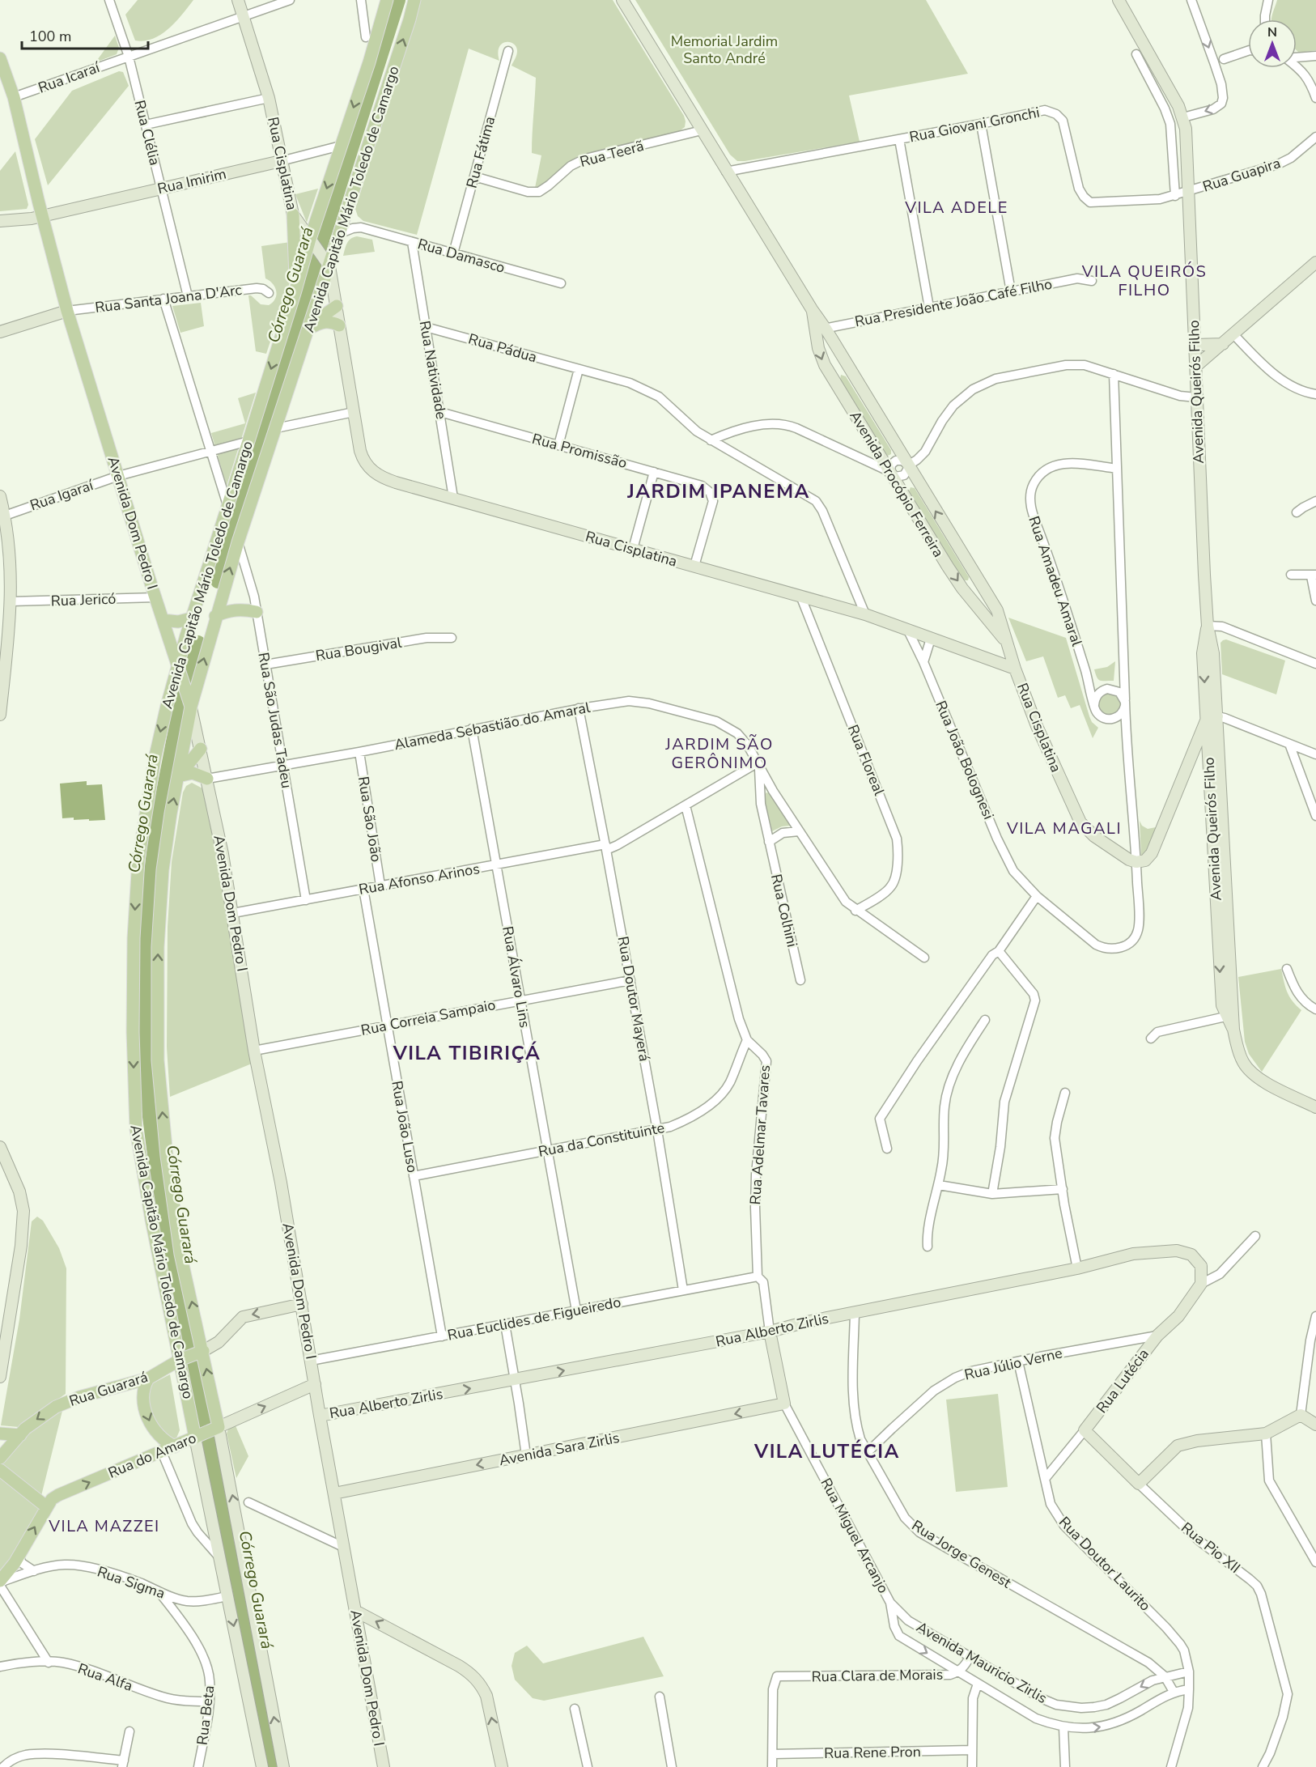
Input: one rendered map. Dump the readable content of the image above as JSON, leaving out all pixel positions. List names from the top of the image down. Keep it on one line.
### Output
{"streets":{"main road":["Avenida Capitão Mário Toledo de Camargo","Avenida Dom Pedro I","Rua Guarará","Rua do Amaro"],"street":["Rua Icaraí","Rua Giovani Gronchi","Rua Clélia","Rua Fátima","Rua Teerã","Rua Cisplatina","Rua Guapira","Rua Imirim","Rua Damasco","Rua Santa Joana D'Arc","Rua Presidente João Café Filho","Rua Pádua","Rua Natividade","Avenida Queirós Filho","Rua Promissão","Avenida Procópio Ferreira","Rua Igaraí","Rua Amadeu Amaral","Rua Jericó","Rua Bougival","Rua São Judas Tadeu","Alameda Sebastião do Amaral","Rua Floreal","Rua João Bolognesi","Rua São João","Rua Afonso Arinos","Rua Colhini","Rua Álvaro Lins","Rua Doutor Mayerá","Rua Correia Sampaio","Rua João Luso","Rua Adelmar Tavares","Rua da Constituinte","Rua Euclides de Figueiredo","Rua Alberto Zirlis","Rua Júlio Verne","Rua Lutécia","Avenida Sara Zirlis","Rua Miguel Arcanjo","Rua Pio XII","Rua Jorge Genest","Rua Doutor Laurito","Rua Sigma","Avenida Mauricio Zirlis","Rua Clara de Morais","Rua Alfa","Rua Beta","Rua Rene Pron"]},"crossings":[["Rua Icaraí","Rua Clélia"],["Rua Icaraí","Rua Cisplatina"],["Rua Icaraí","Avenida Dom Pedro I"],["Rua Giovani Gronchi","Rua Guapira"],["Rua Giovani Gronchi","Avenida Queirós Filho"],["Rua Giovani Gronchi","Avenida Procópio Ferreira"],["Rua Clélia","Rua Imirim"],["Rua Clélia","Rua Santa Joana D'Arc"],["Rua Fátima","Rua Teerã"],["Rua Fátima","Rua Damasco"],["Rua Teerã","Avenida Procópio Ferreira"],["Rua Cisplatina","Rua Imirim"],["Rua Cisplatina","Avenida Capitão Mário Toledo de Camargo"],["Rua Cisplatina","Rua Pádua"],["Rua Cisplatina","Rua Natividade"],["Rua Cisplatina","Rua Promissão"],["Rua Cisplatina","Avenida Procópio Ferreira"],["Rua Cisplatina","Rua Floreal"],["Rua Cisplatina","Rua João Bolognesi"],["Rua Guapira","Avenida Queirós Filho"],["Rua Imirim","Avenida Capitão Mário Toledo de Camargo"],["Rua Imirim","Avenida Dom Pedro I"],["Avenida Capitão Mário Toledo de Camargo","Rua Igaraí"],["Avenida Capitão Mário Toledo de Camargo","Avenida Dom Pedro I"],["Avenida Capitão Mário Toledo de Camargo","Rua São Judas Tadeu"],["Avenida Capitão Mário Toledo de Camargo","Rua Guarará"],["Avenida Capitão Mário Toledo de Camargo","Rua do Amaro"],["Avenida Capitão Mário Toledo de Camargo","Rua Sigma"],["Rua Damasco","Rua Natividade"],["Rua Santa Joana D'Arc","Avenida Dom Pedro I"],["Rua Presidente João Café Filho","Avenida Procópio Ferreira"],["Rua Pádua","Rua Natividade"],["Rua Natividade","Rua Promissão"],["Rua Igaraí","Avenida Dom Pedro I"],["Avenida Dom Pedro I","Rua Jericó"],["Avenida Dom Pedro I","Alameda Sebastião do Amaral"],["Avenida Dom Pedro I","Rua Afonso Arinos"],["Avenida Dom Pedro I","Rua Correia Sampaio"],["Avenida Dom Pedro I","Rua Euclides de Figueiredo"],["Avenida Dom Pedro I","Rua Alberto Zirlis"],["Avenida Dom Pedro I","Avenida Sara Zirlis"],["Avenida Dom Pedro I","Rua do Amaro"],["Rua Amadeu Amaral","Rua João Bolognesi"],["Rua Bougival","Rua São Judas Tadeu"],["Rua São Judas Tadeu","Alameda Sebastião do Amaral"],["Rua São Judas Tadeu","Rua Afonso Arinos"],["Alameda Sebastião do Amaral","Rua Floreal"],["Alameda Sebastião do Amaral","Rua São João"],["Alameda Sebastião do Amaral","Rua Afonso Arinos"],["Alameda Sebastião do Amaral","Rua Colhini"],["Alameda Sebastião do Amaral","Rua Álvaro Lins"],["Alameda Sebastião do Amaral","Rua Doutor Mayerá"],["Rua São João","Rua Afonso Arinos"],["Rua Afonso Arinos","Rua Colhini"],["Rua Afonso Arinos","Rua Álvaro Lins"],["Rua Afonso Arinos","Rua Doutor Mayerá"],["Rua Afonso Arinos","Rua João Luso"],["Rua Afonso Arinos","Rua Adelmar Tavares"],["Rua Álvaro Lins","Rua Correia Sampaio"],["Rua Álvaro Lins","Rua da Constituinte"],["Rua Álvaro Lins","Rua Euclides de Figueiredo"],["Rua Doutor Mayerá","Rua Correia Sampaio"],["Rua Doutor Mayerá","Rua da Constituinte"],["Rua Doutor Mayerá","Rua Euclides de Figueiredo"],["Rua Correia Sampaio","Rua João Luso"],["Rua João Luso","Rua da Constituinte"],["Rua João Luso","Rua Euclides de Figueiredo"],["Rua Adelmar Tavares","Rua da Constituinte"],["Rua Adelmar Tavares","Rua Euclides de Figueiredo"],["Rua Adelmar Tavares","Rua Alberto Zirlis"],["Rua Adelmar Tavares","Rua Miguel Arcanjo"],["Rua Alberto Zirlis","Rua Lutécia"],["Rua Alberto Zirlis","Rua Miguel Arcanjo"],["Rua Alberto Zirlis","Rua Jorge Genest"],["Rua Júlio Verne","Rua Lutécia"],["Rua Júlio Verne","Rua Jorge Genest"],["Rua Júlio Verne","Rua Doutor Laurito"],["Rua Lutécia","Rua Pio XII"],["Rua Lutécia","Rua Doutor Laurito"],["Avenida Sara Zirlis","Rua Miguel Arcanjo"],["Rua Miguel Arcanjo","Avenida Mauricio Zirlis"],["Rua Jorge Genest","Avenida Mauricio Zirlis"],["Rua Doutor Laurito","Avenida Mauricio Zirlis"],["Rua Sigma","Rua Beta"],["Avenida Mauricio Zirlis","Rua Clara de Morais"],["Rua Clara de Morais","Rua Rene Pron"],["Rua Alfa","Rua Beta"]],"one_way":["Rua Alberto Zirlis","Rua Guarará","Avenida Sara Zirlis"],"districts":["VILA ADELE","VILA QUEIRÓS FILHO","JARDIM IPANEMA","JARDIM SÃO GERÔNIMO","VILA MAGALI","VILA TIBIRIÇÁ","VILA LUTÉCIA","VILA MAZZEI"],"water":["Córrego Guarará"],"parks":["Memorial Jardim Santo André"],"scale_bar":"100 m","north":"top"}
